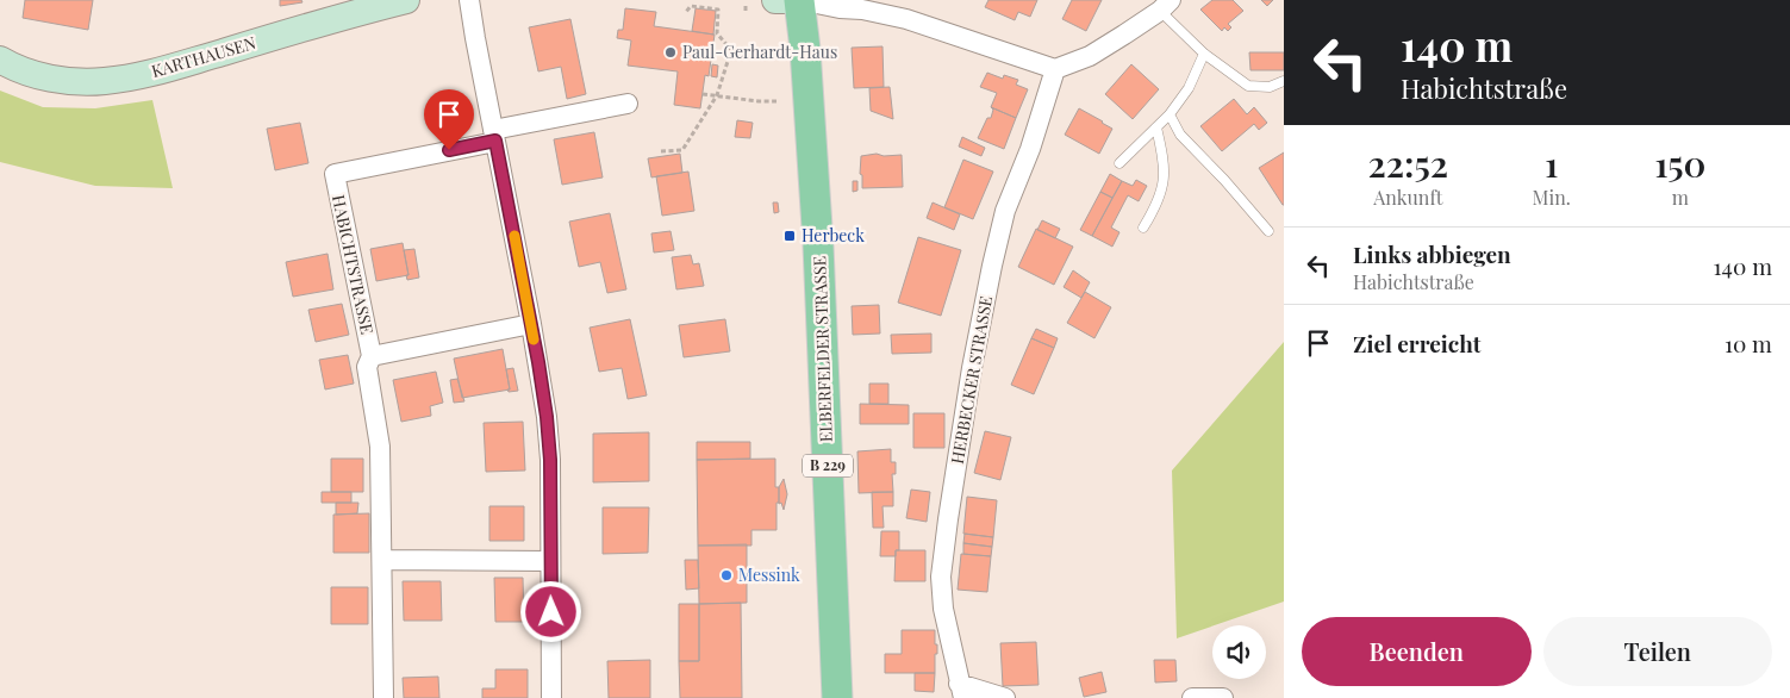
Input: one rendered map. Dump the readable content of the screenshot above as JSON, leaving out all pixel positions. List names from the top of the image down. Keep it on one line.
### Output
{"streets":{"main road":["KARTHAUSEN","ELBERFELDER STRASSE","B 229"],"street":["HABICHTSTRASSE","HERBECKER STRASSE"]},"places":{"other":["Paul-Gerhardt-Haus","Messink"],"transit":["Herbeck"]},"page":{"turn":["140 m","Habichtstraße"],"eta":["22:52","Ankunft","1","Min.","150","m"],"list":[{"name":"Links abbiegen","note":"Habichtstraße","value":"140 m"},{"name":"Ziel erreicht","value":"10 m"}],"buttons":["Beenden","Teilen"]}}
